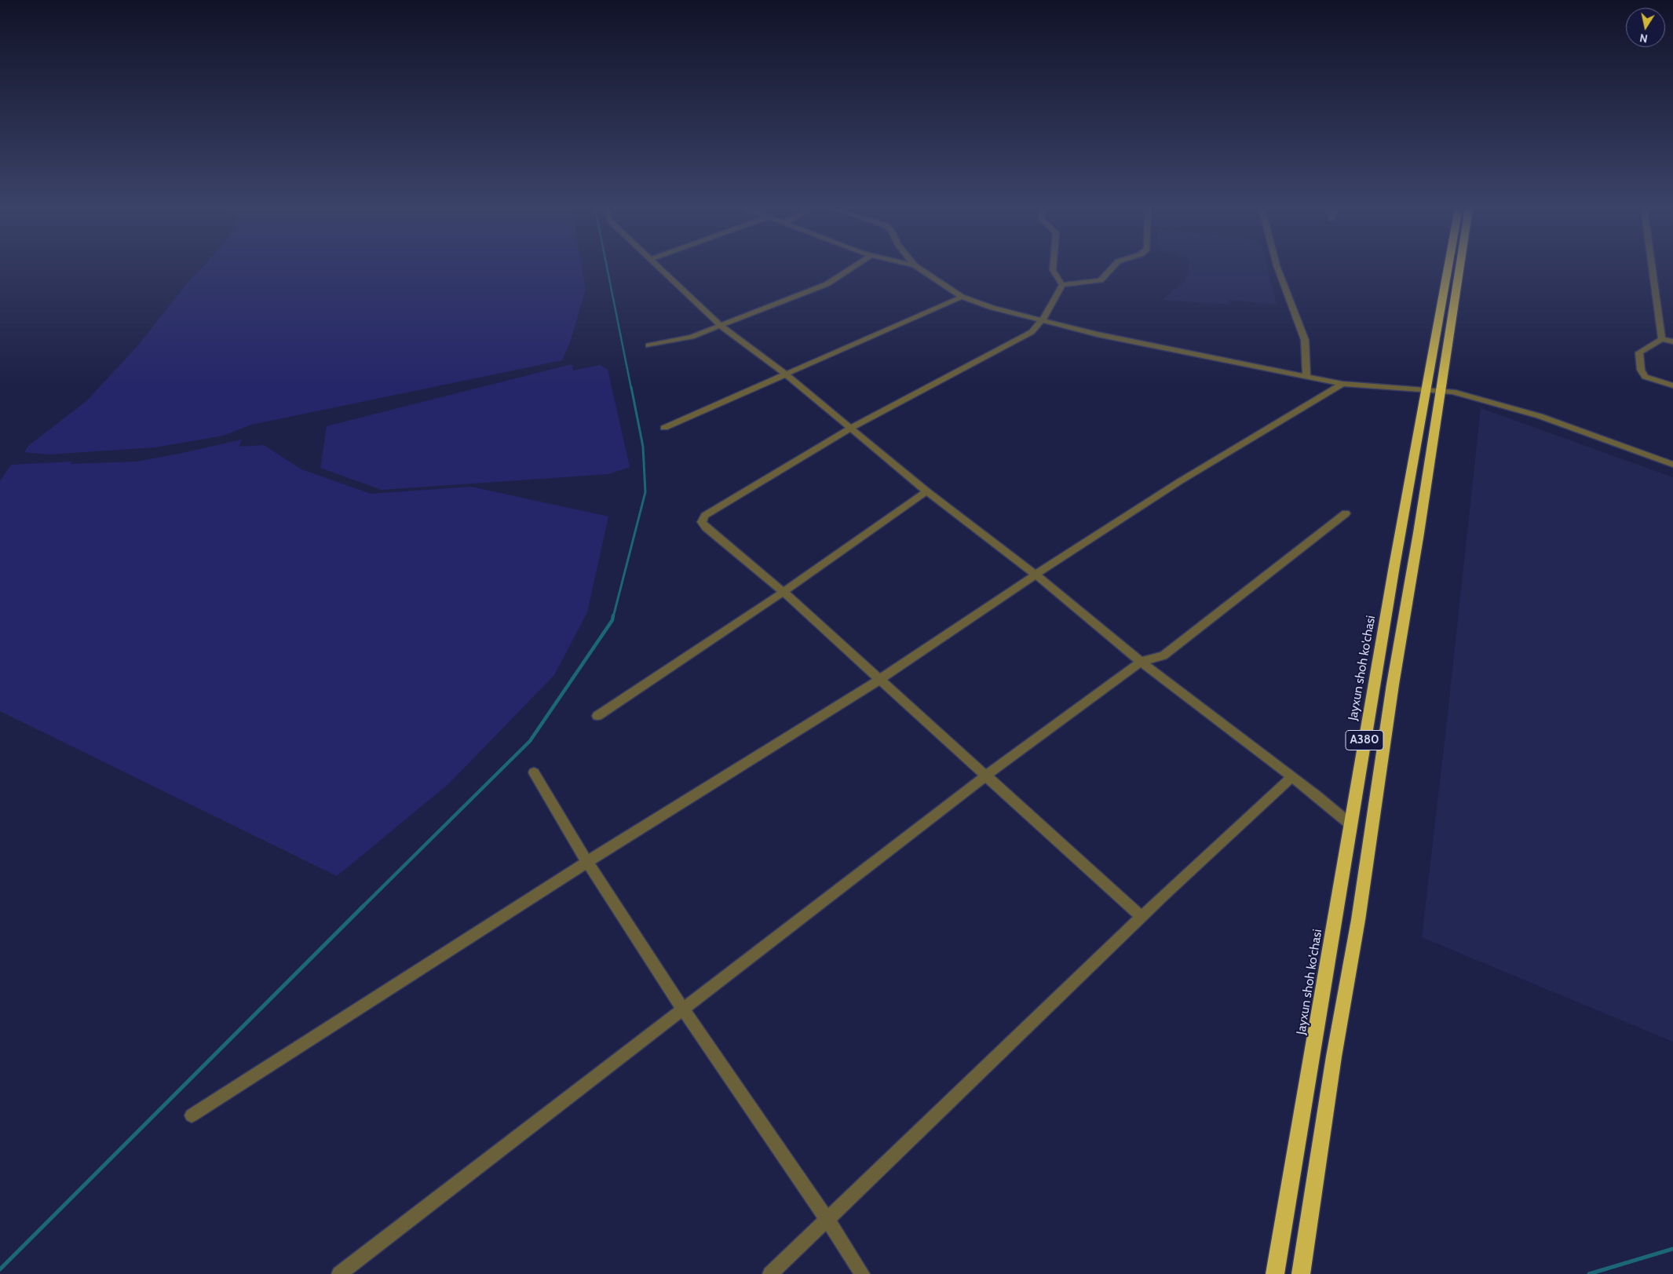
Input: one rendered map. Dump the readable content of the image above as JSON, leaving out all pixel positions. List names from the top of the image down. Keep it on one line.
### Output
{"streets":{"highway":["Jayxun shoh ko'chasi","A380"]},"north":"bottom"}
